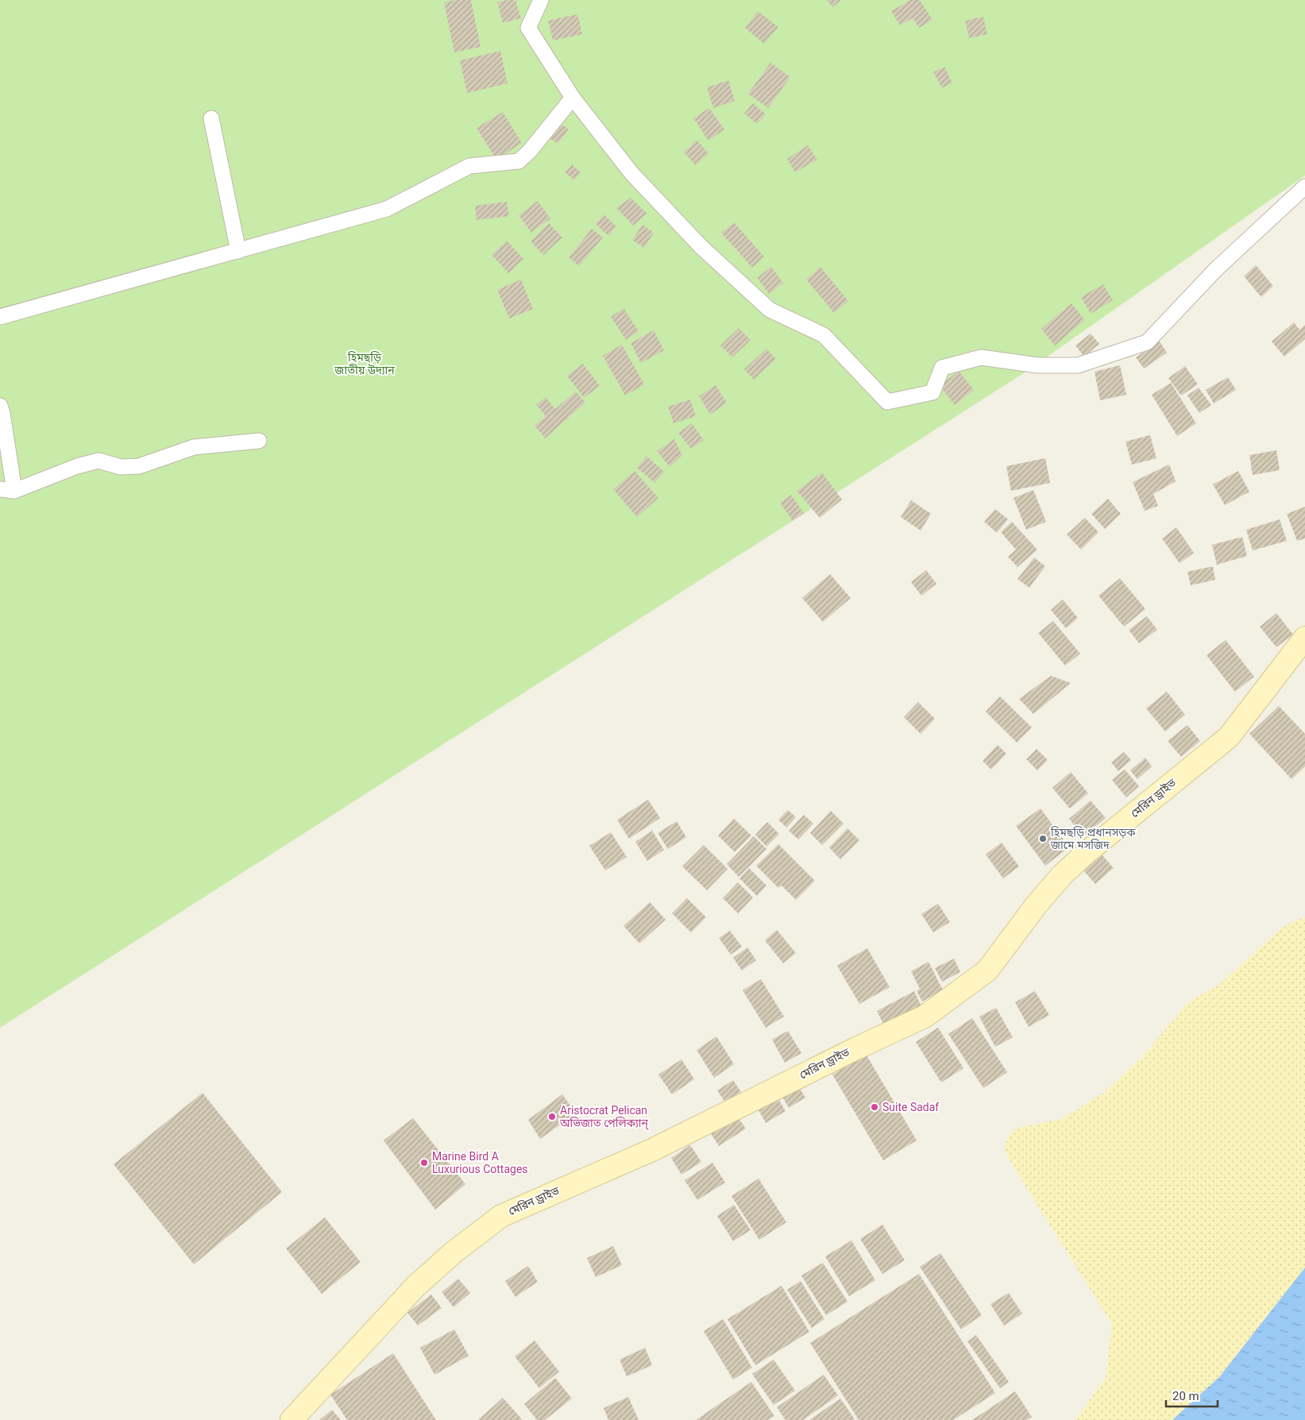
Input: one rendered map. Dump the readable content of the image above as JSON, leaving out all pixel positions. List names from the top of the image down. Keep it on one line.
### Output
{"streets":{"main road":["মেরিন ড্রাইভ"]},"parks":["হিমছড়ি জাতীয় উদ্যান"],"places":["হিমছড়ি প্রধানসড়ক জামে মসজিদ","Suite Sadaf","Aristocrat Pelican অভিজাত পেলিক্যান্","Marine Bird A Luxurious Cottages"],"scale_bar":"20 m"}
